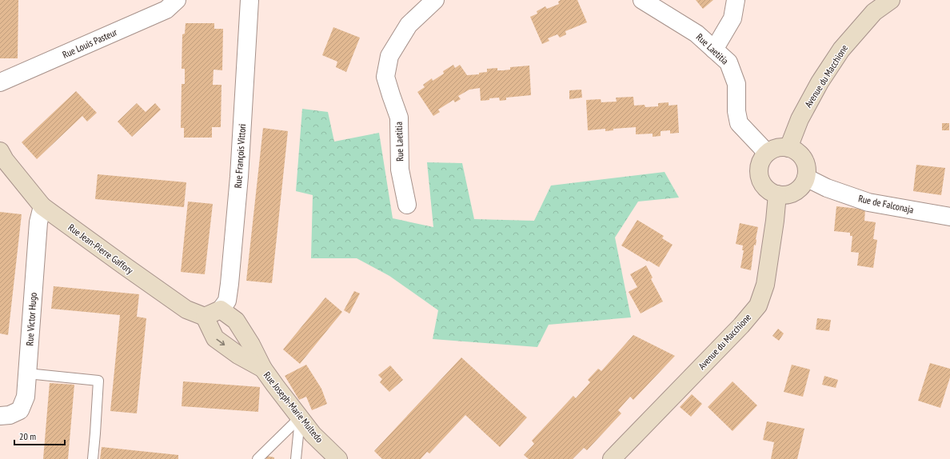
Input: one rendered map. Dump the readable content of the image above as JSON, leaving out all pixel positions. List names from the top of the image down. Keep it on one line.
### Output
{"streets":{"main road":["Avenue du Macchione","Rue Jean-Pierre Gaffory","Rue Joseph-Marie Multedo"],"street":["Rue Louis Pasteur","Rue Laetitia","Rue François Vittori","Rue de Falconaja","Rue Victor Hugo"]},"crossings":[["Rue Laetitia","Avenue du Macchione"],["Rue Laetitia","Rue de Falconaja"],["Avenue du Macchione","Rue de Falconaja"],["Rue François Vittori","Rue Joseph-Marie Multedo"],["Rue Jean-Pierre Gaffory","Rue Victor Hugo"],["Rue Jean-Pierre Gaffory","Rue Joseph-Marie Multedo"]],"scale_bar":"20 m"}
